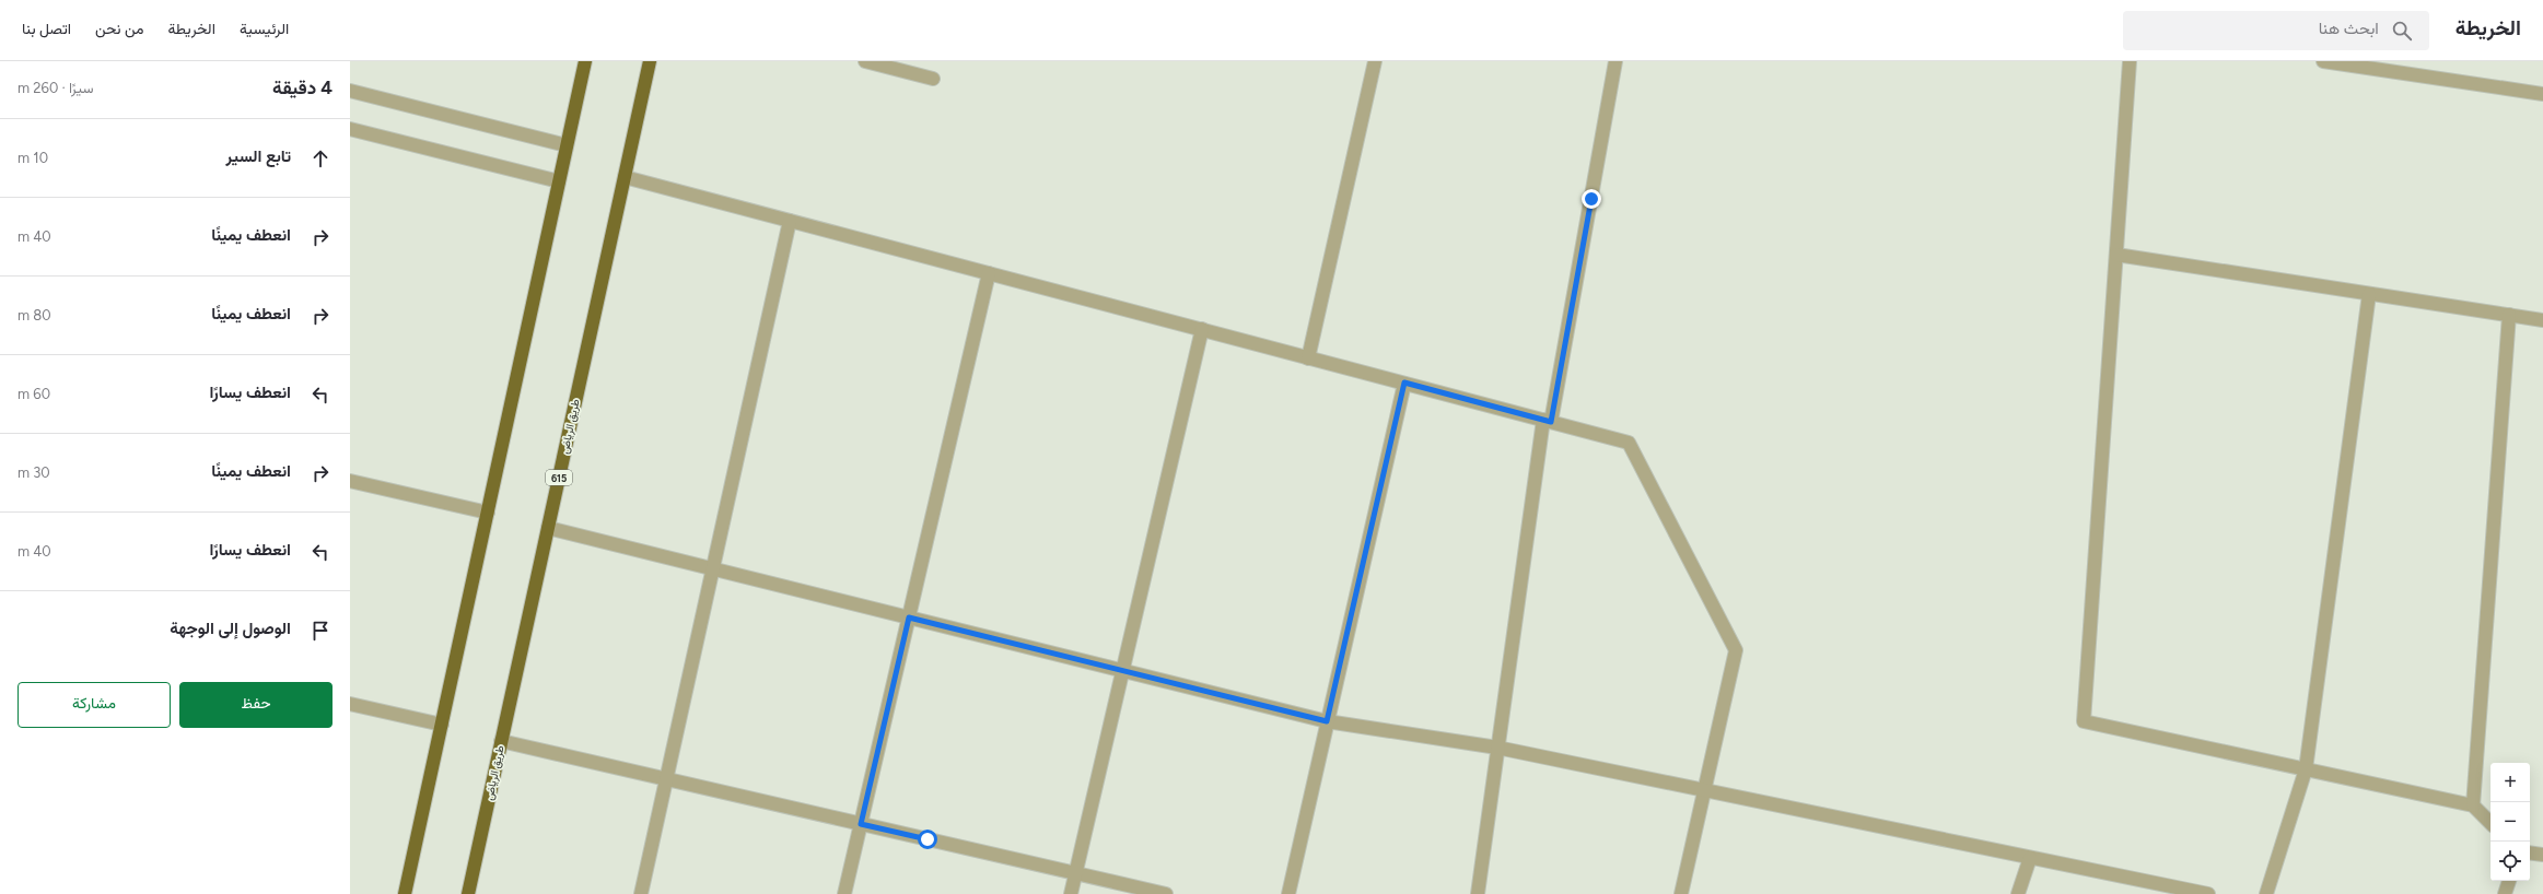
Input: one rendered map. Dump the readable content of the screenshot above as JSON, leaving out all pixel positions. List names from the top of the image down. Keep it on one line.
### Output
{"streets":{"highway":["طريق الرياض","615"]},"page":{"header":"الخريطة","search":"ابحث هنا","nav":["الرئيسية","الخريطة","من نحن","اتصل بنا"],"heading":["4 دقيقة","سيرًا · 260 m"],"list":[["تابع السير","10 m"],["انعطف يمينًا","40 m"],["انعطف يمينًا","80 m"],["انعطف يسارًا","60 m"],["انعطف يمينًا","30 m"],["انعطف يسارًا","40 m"],"الوصول إلى الوجهة"],"buttons":["حفظ","مشاركة"],"map_buttons":["+","−"]}}
